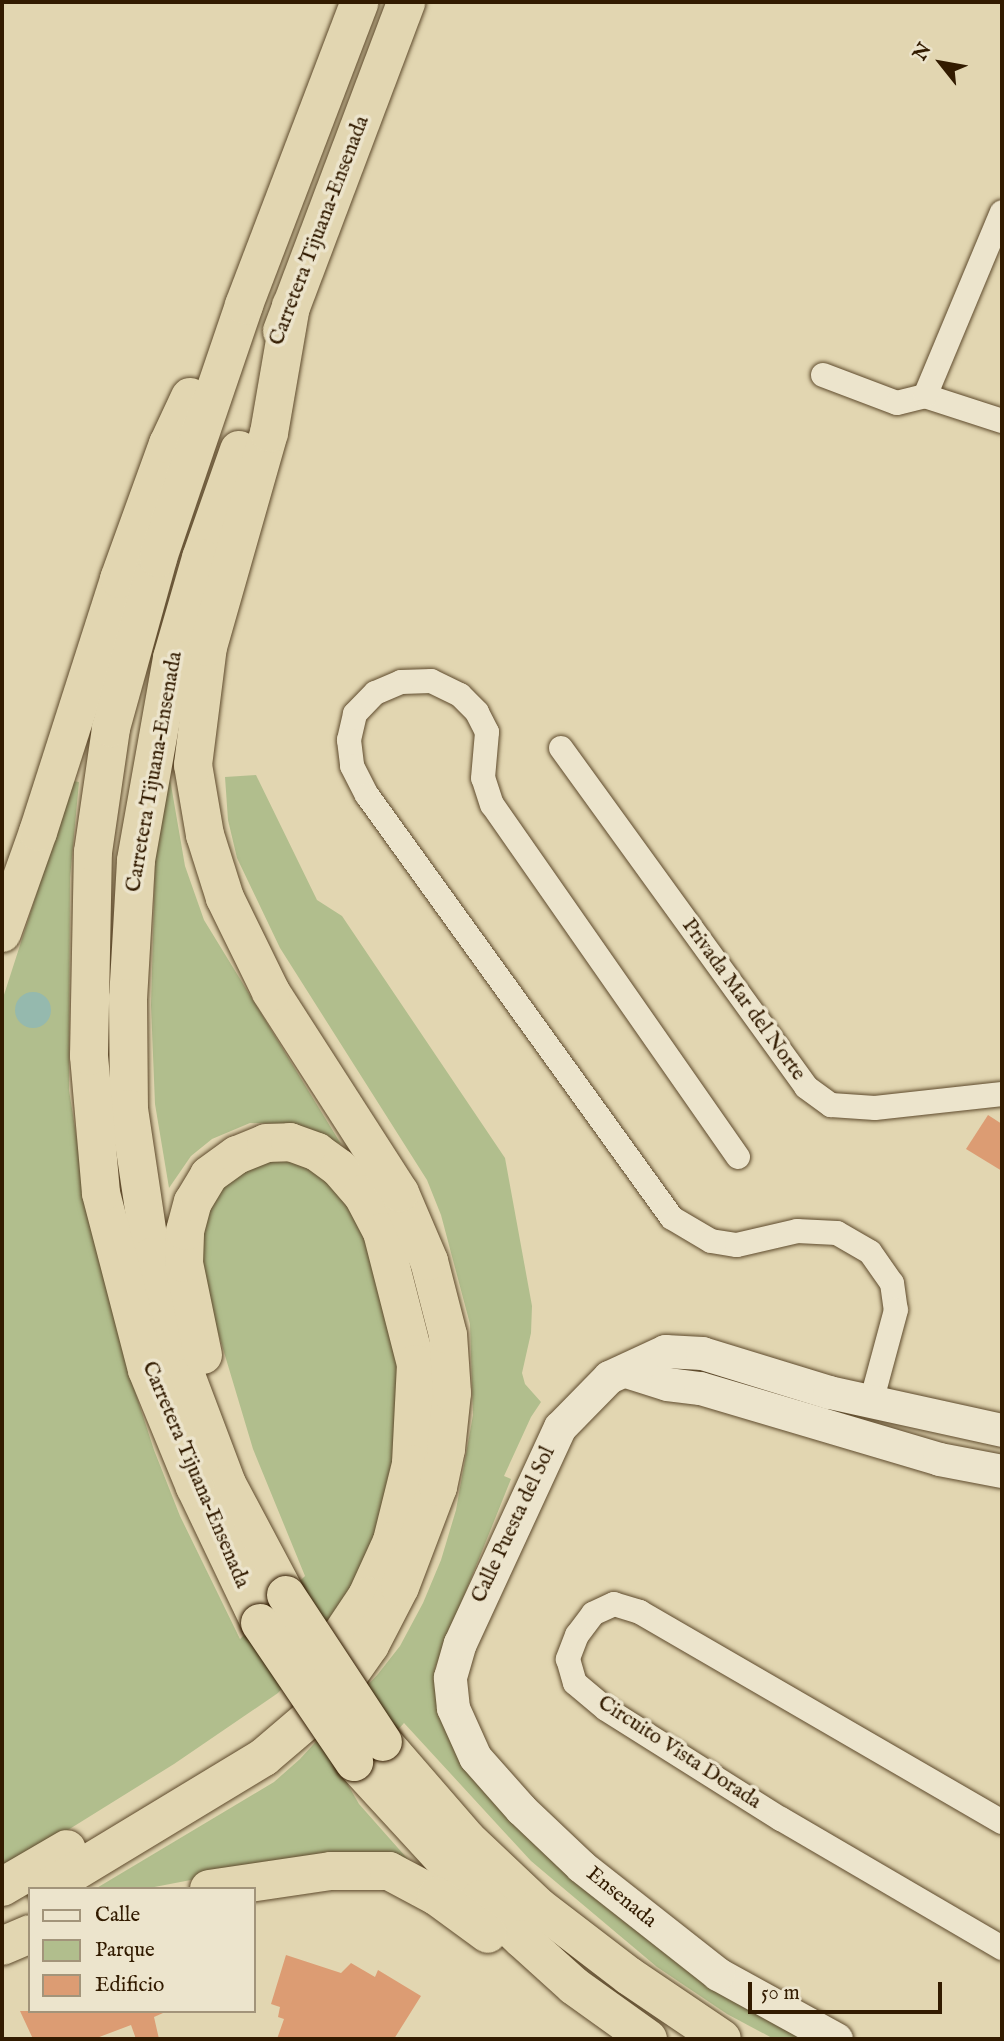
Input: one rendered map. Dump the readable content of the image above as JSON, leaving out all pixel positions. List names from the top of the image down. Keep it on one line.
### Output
{"streets":{"highway":["Carretera Tijuana–Ensenada"],"street":["Privada Mar del Norte","Calle Puesta del Sol","Circuito Vista Dorada","Ensenada"]},"crossings":[["Calle Puesta del Sol","Ensenada"]],"legend":["Calle","Parque","Edificio"],"scale_bar":"50 m","north":"top left"}
